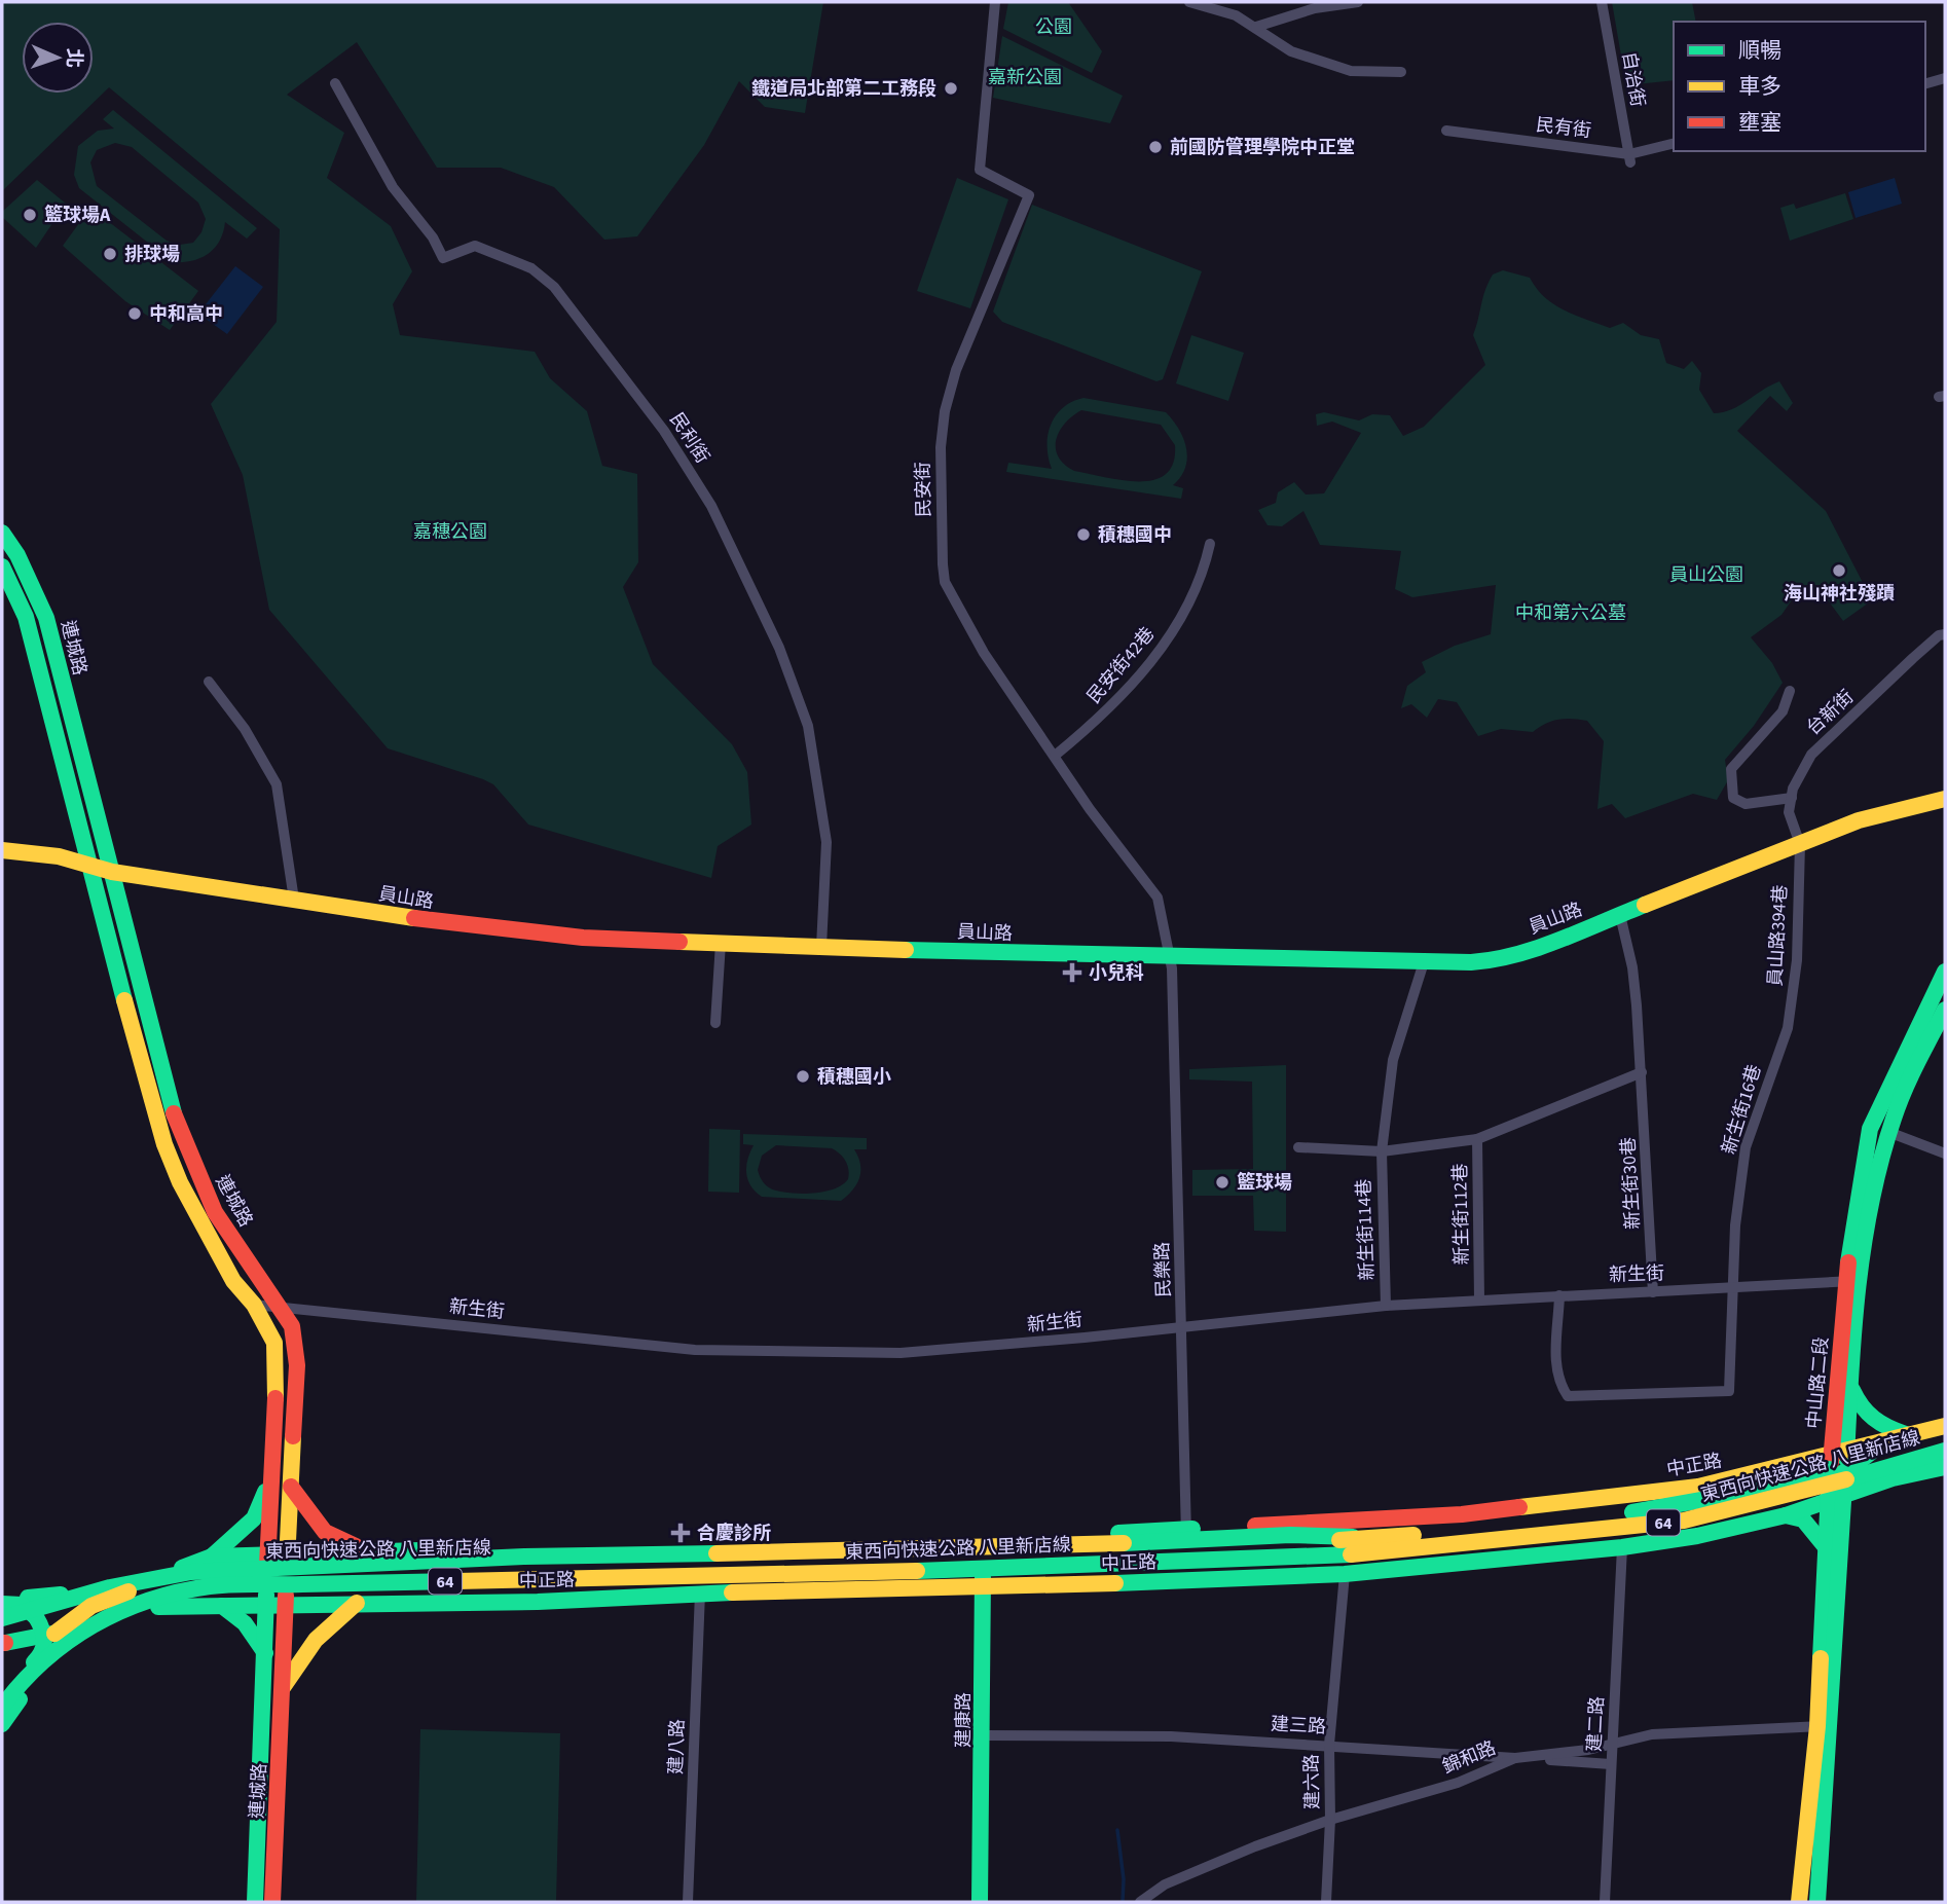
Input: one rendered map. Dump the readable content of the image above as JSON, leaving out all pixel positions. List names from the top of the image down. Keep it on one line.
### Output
{"streets":{"main road":["連城路","員山路","中山路二段","中正路","東西向快速公路 八里新店線","64","建康路"],"street":["自治街","民有街","民利街","民安街","民安街42巷","台新街","員山路394巷","新生街16巷","新生街30巷","新生街112巷","新生街114巷","民樂路","新生街","建二路","建三路","建八路","錦和路","建六路"]},"crossings":[["自治街","民有街"],["民利街","員山路"],["民安街","民安街42巷"],["民安街","員山路"],["民安街","民樂路"],["連城路","員山路"],["連城路","新生街"],["連城路","中正路"],["員山路","員山路394巷"],["員山路","新生街30巷"],["員山路","新生街114巷"],["員山路","民樂路"],["員山路394巷","新生街16巷"],["新生街16巷","新生街"],["新生街30巷","新生街"],["新生街112巷","新生街114巷"],["新生街112巷","新生街"],["新生街114巷","新生街"],["民樂路","新生街"],["民樂路","中正路"],["新生街","中山路二段"],["中山路二段","中正路"],["中山路二段","錦和路"],["中正路","東西向快速公路 八里新店線"],["中正路","建康路"],["中正路","建二路"],["中正路","建八路"],["中正路","建六路"],["建康路","建三路"],["建二路","建三路"],["建二路","錦和路"],["建三路","錦和路"],["建三路","建六路"],["錦和路","建六路"]],"parks":["公園","嘉新公園","嘉穗公園","員山公園","中和第六公墓"],"places":{"other":["鐵道局北部第二工務段","前國防管理學院中正堂","籃球場A","排球場","中和高中","積穗國中","海山神社殘蹟","積穗國小","籃球場"],"health":["小兒科","合慶診所"]},"legend":["順暢","車多","壅塞"],"north":"right"}
